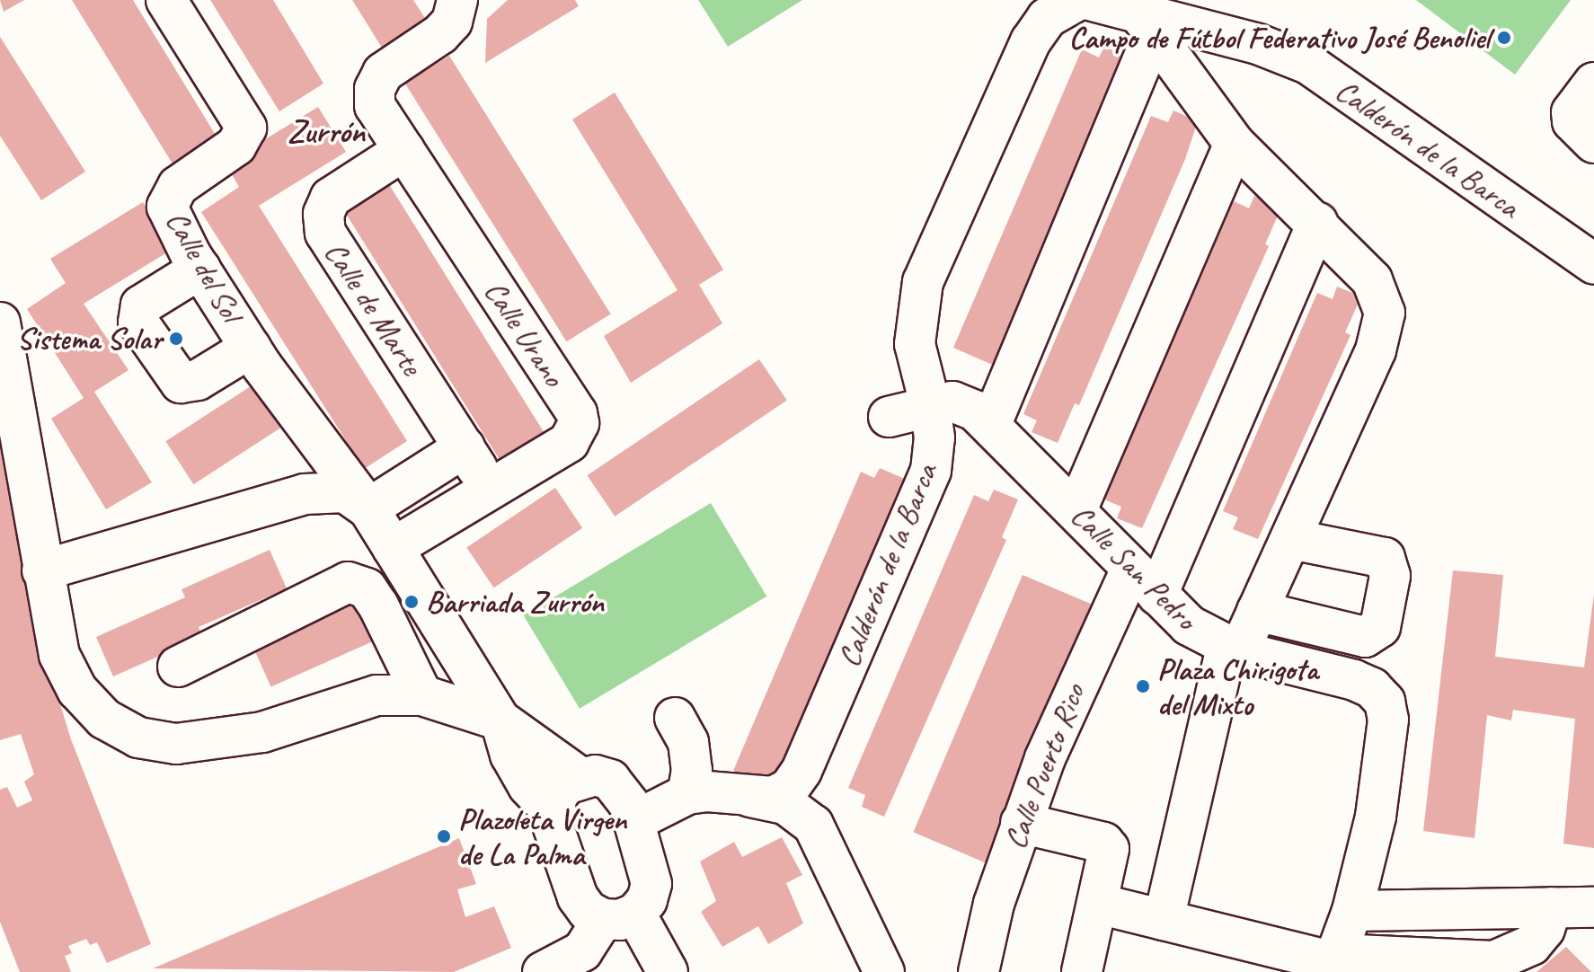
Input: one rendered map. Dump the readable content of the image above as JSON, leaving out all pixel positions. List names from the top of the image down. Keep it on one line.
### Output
{"streets":{"street":["Calderón de la Barca","Calle del Sol","Calle de Marte","Calle Urano","Calle San Pedro","Calle Puerto Rico"]},"crossings":[["Calderón de la Barca","Calle San Pedro"],["Calle del Sol","Calle Urano"],["Calle de Marte","Calle Urano"],["Calle San Pedro","Calle Puerto Rico"]],"districts":["Zurrón"],"places":["Campo de Fútbol Federativo José Benoliel","Sistema Solar","Barriada Zurrón","Plaza Chirigota del Mixto","Plazoleta Virgen de La Palma"]}
